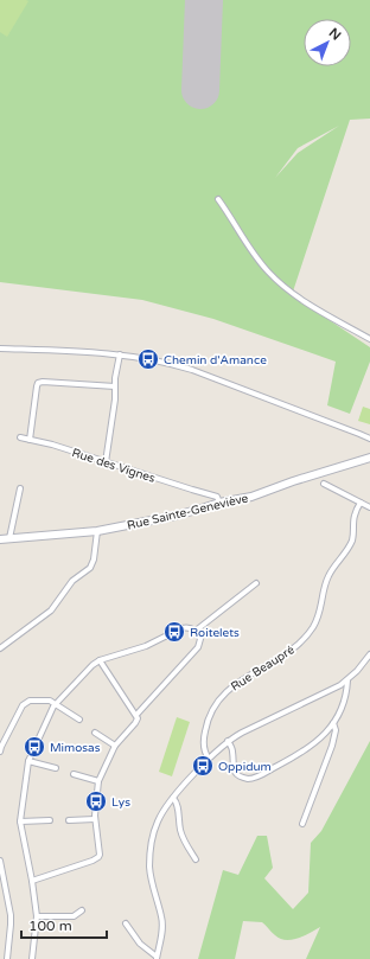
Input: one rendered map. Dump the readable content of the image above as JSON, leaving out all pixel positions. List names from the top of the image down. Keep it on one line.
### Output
{"streets":{"street":["Rue des Vignes","Rue Sainte-Geneviève","Rue Beaupré"]},"crossings":[["Rue des Vignes","Rue Sainte-Geneviève"]],"places":{"bus stop":["Chemin d'Amance","Roitelets","Mimosas","Oppidum","Lys"]},"scale_bar":"100 m","north":"top right"}
